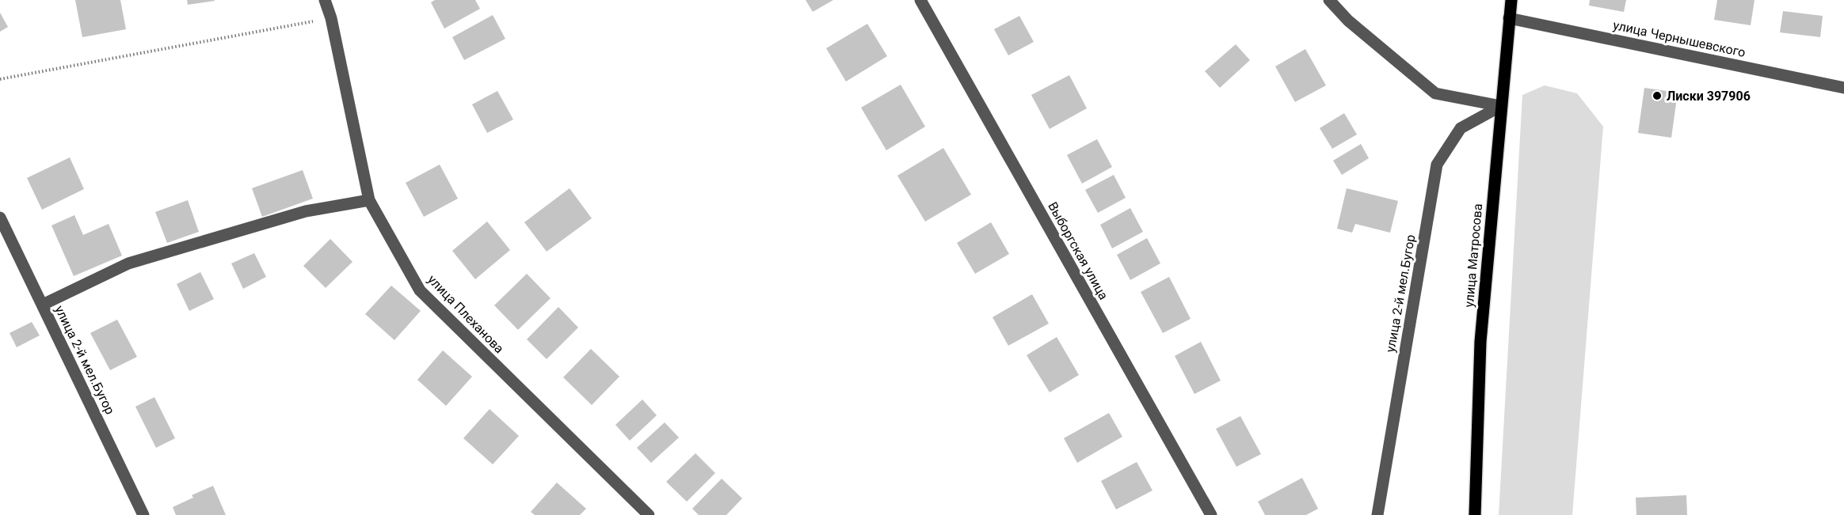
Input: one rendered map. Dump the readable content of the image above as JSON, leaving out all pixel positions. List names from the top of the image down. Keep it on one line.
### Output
{"streets":{"main road":["улица Матросова"],"street":["улица Чернышевского","Выборгская улица","улица 2-й мел.Бугор","улица Плеханова"]},"crossings":[["улица Чернышевского","улица Матросова"],["улица Матросова","улица 2-й мел.Бугор"]],"places":["Лиски 397906"]}
